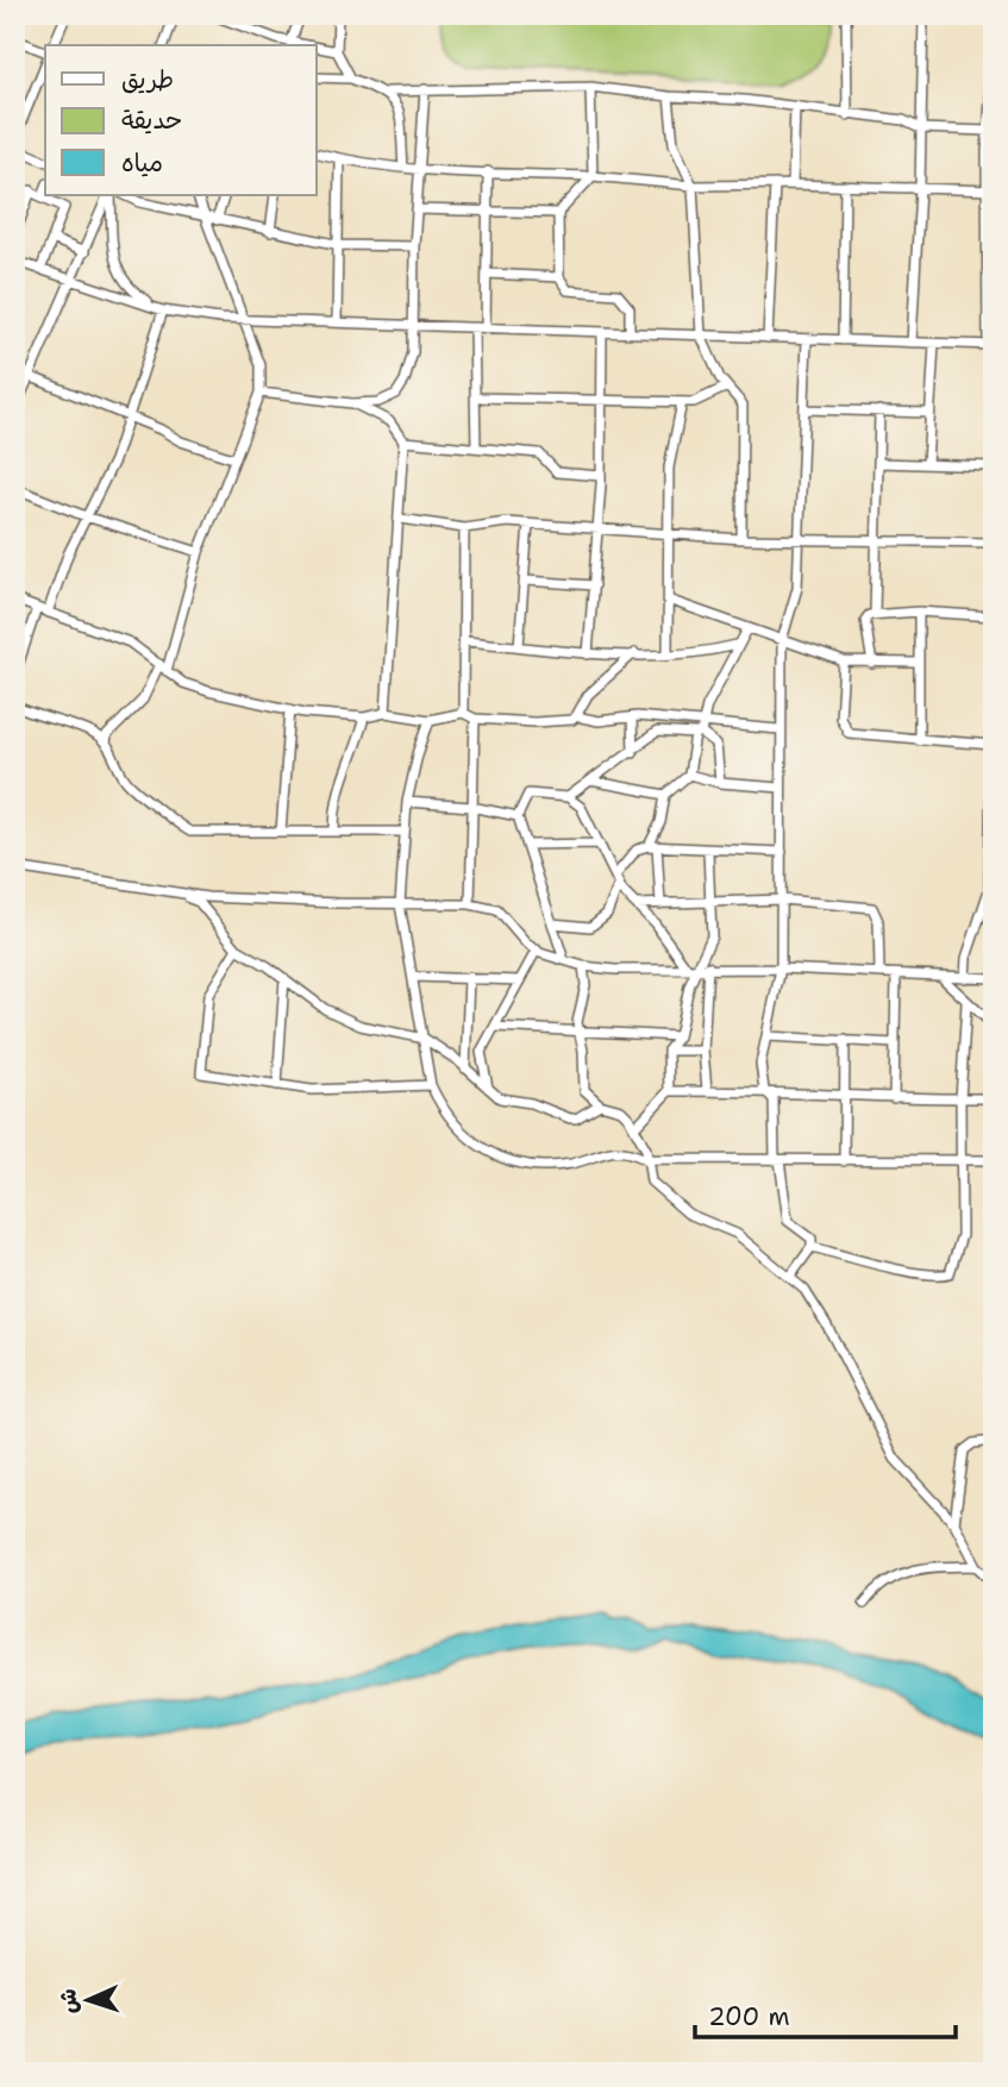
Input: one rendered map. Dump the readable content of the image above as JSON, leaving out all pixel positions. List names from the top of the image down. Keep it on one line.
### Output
{"legend":["طريق","حديقة","مياه"],"scale_bar":"200 m","north":"left"}
